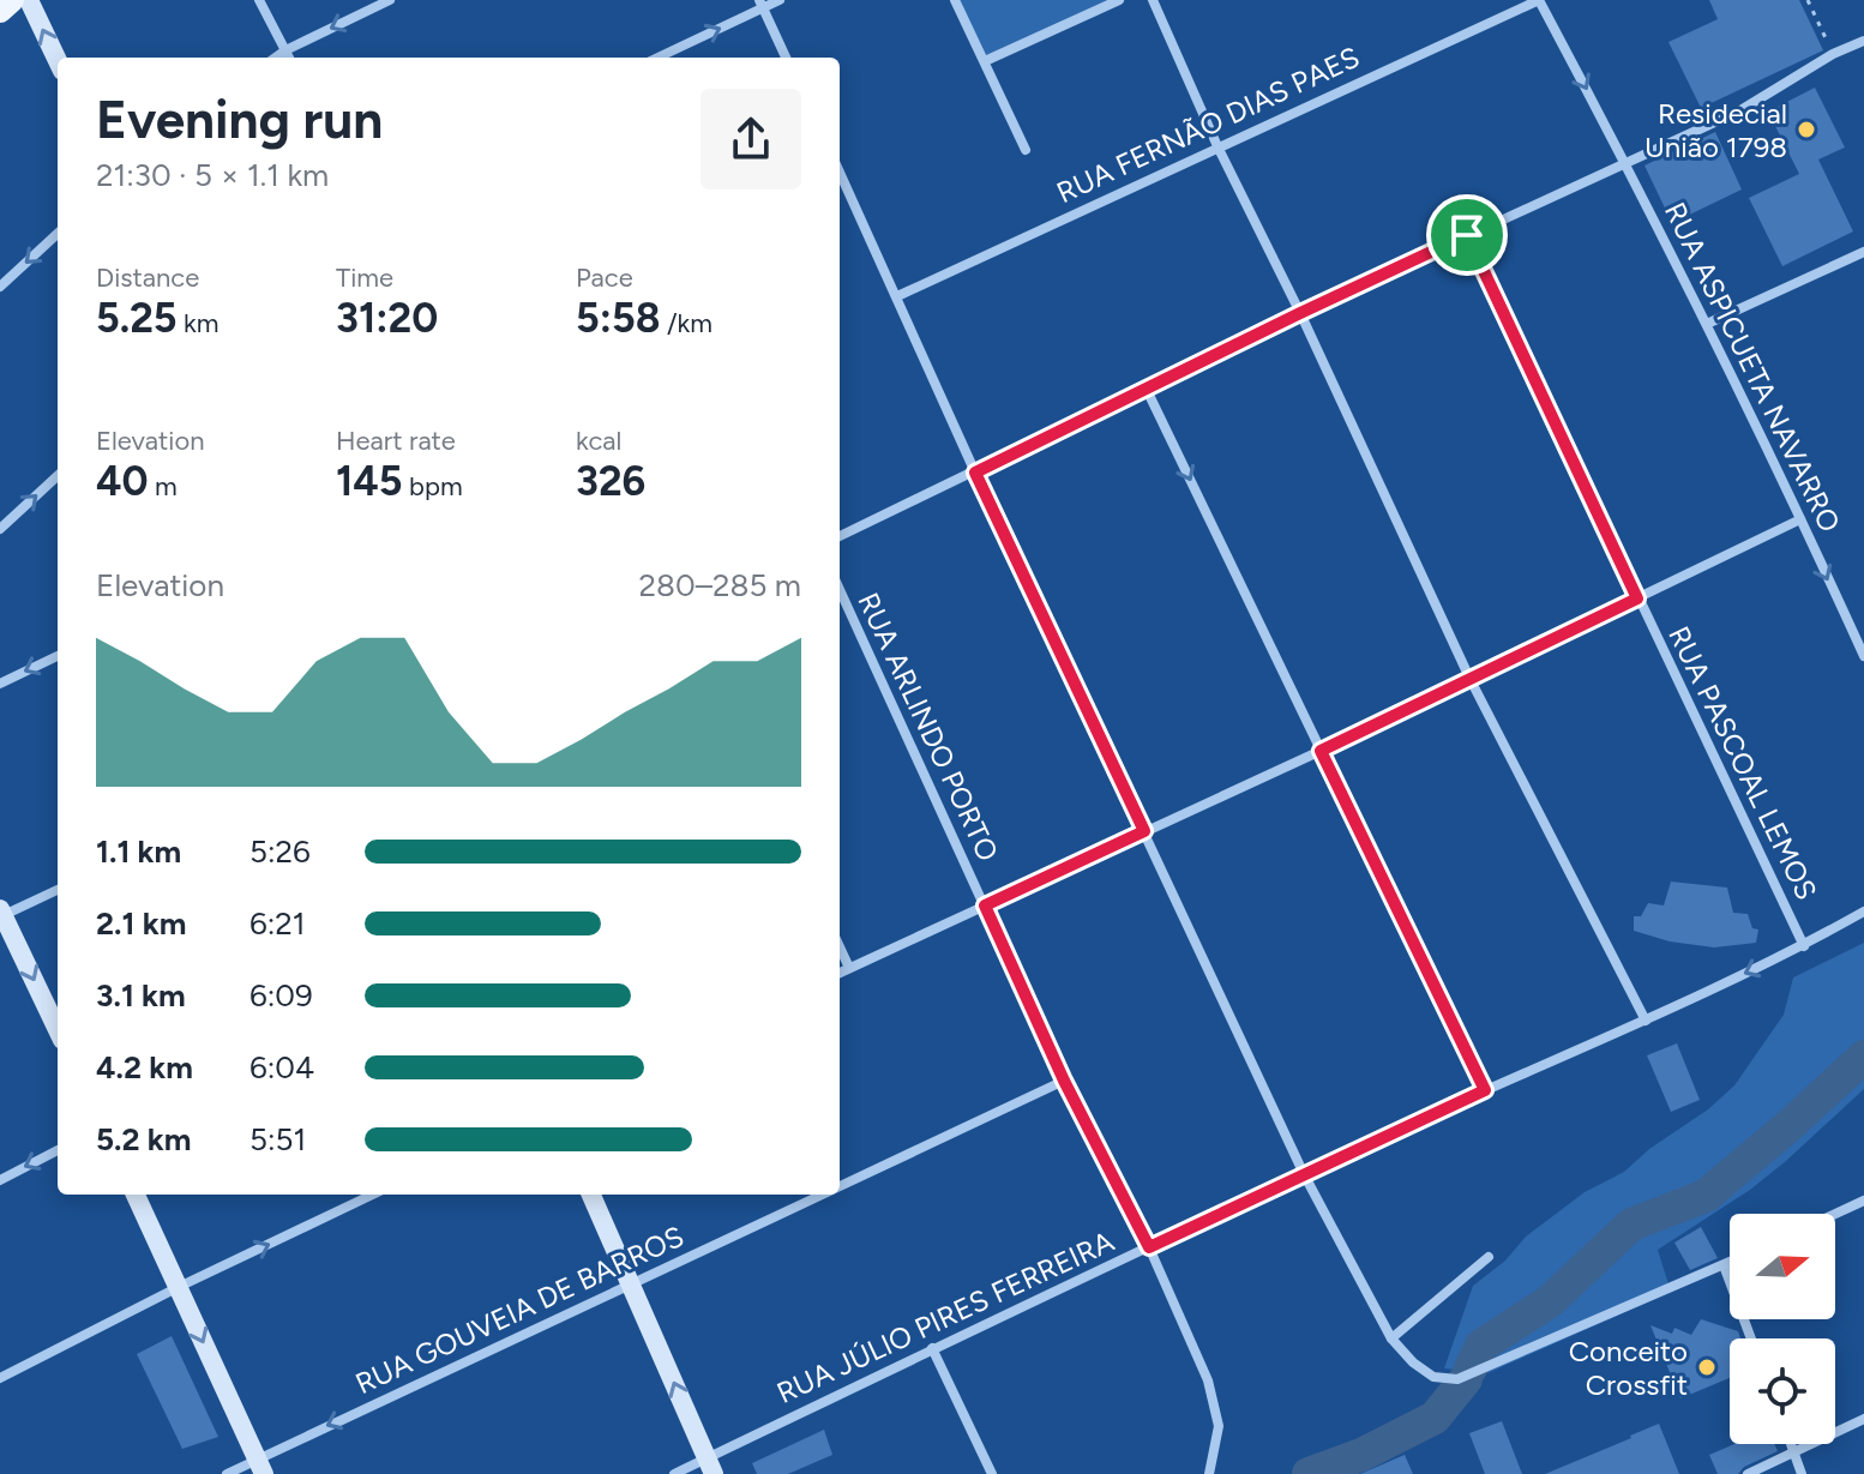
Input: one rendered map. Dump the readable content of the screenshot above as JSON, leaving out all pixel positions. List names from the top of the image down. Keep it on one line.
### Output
{"streets":{"street":["RUA FERNÃO DIAS PAES","RUA ASPICUETA NAVARRO","RUA ARLINDO PORTO","RUA PASCOAL LEMOS","RUA GOUVEIA DE BARROS","RUA JÚLIO PIRES FERREIRA"]},"crossings":[["RUA FERNÃO DIAS PAES","RUA ASPICUETA NAVARRO"],["RUA ARLINDO PORTO","RUA GOUVEIA DE BARROS"],["RUA ARLINDO PORTO","RUA JÚLIO PIRES FERREIRA"],["RUA PASCOAL LEMOS","RUA JÚLIO PIRES FERREIRA"]],"one_way":["RUA ASPICUETA NAVARRO","RUA GOUVEIA DE BARROS"],"places":["Residecial União 1798","Conceito Crossfit"],"north":"right","page":{"heading":["Evening run","21:30 · 5 × 1.1 km"],"stats":[["Distance","5.25 km"],["Time","31:20"],["Pace","5:58 /km"],["Elevation","40 m"],["Heart rate","145 bpm"],["kcal","326"]],"chart":["Elevation","280–285 m"],"list":[{"name":"1.1 km","note":"5:26"},{"name":"2.1 km","note":"6:21"},{"name":"3.1 km","note":"6:09"},{"name":"4.2 km","note":"6:04"},{"name":"5.2 km","note":"5:51"}]}}
